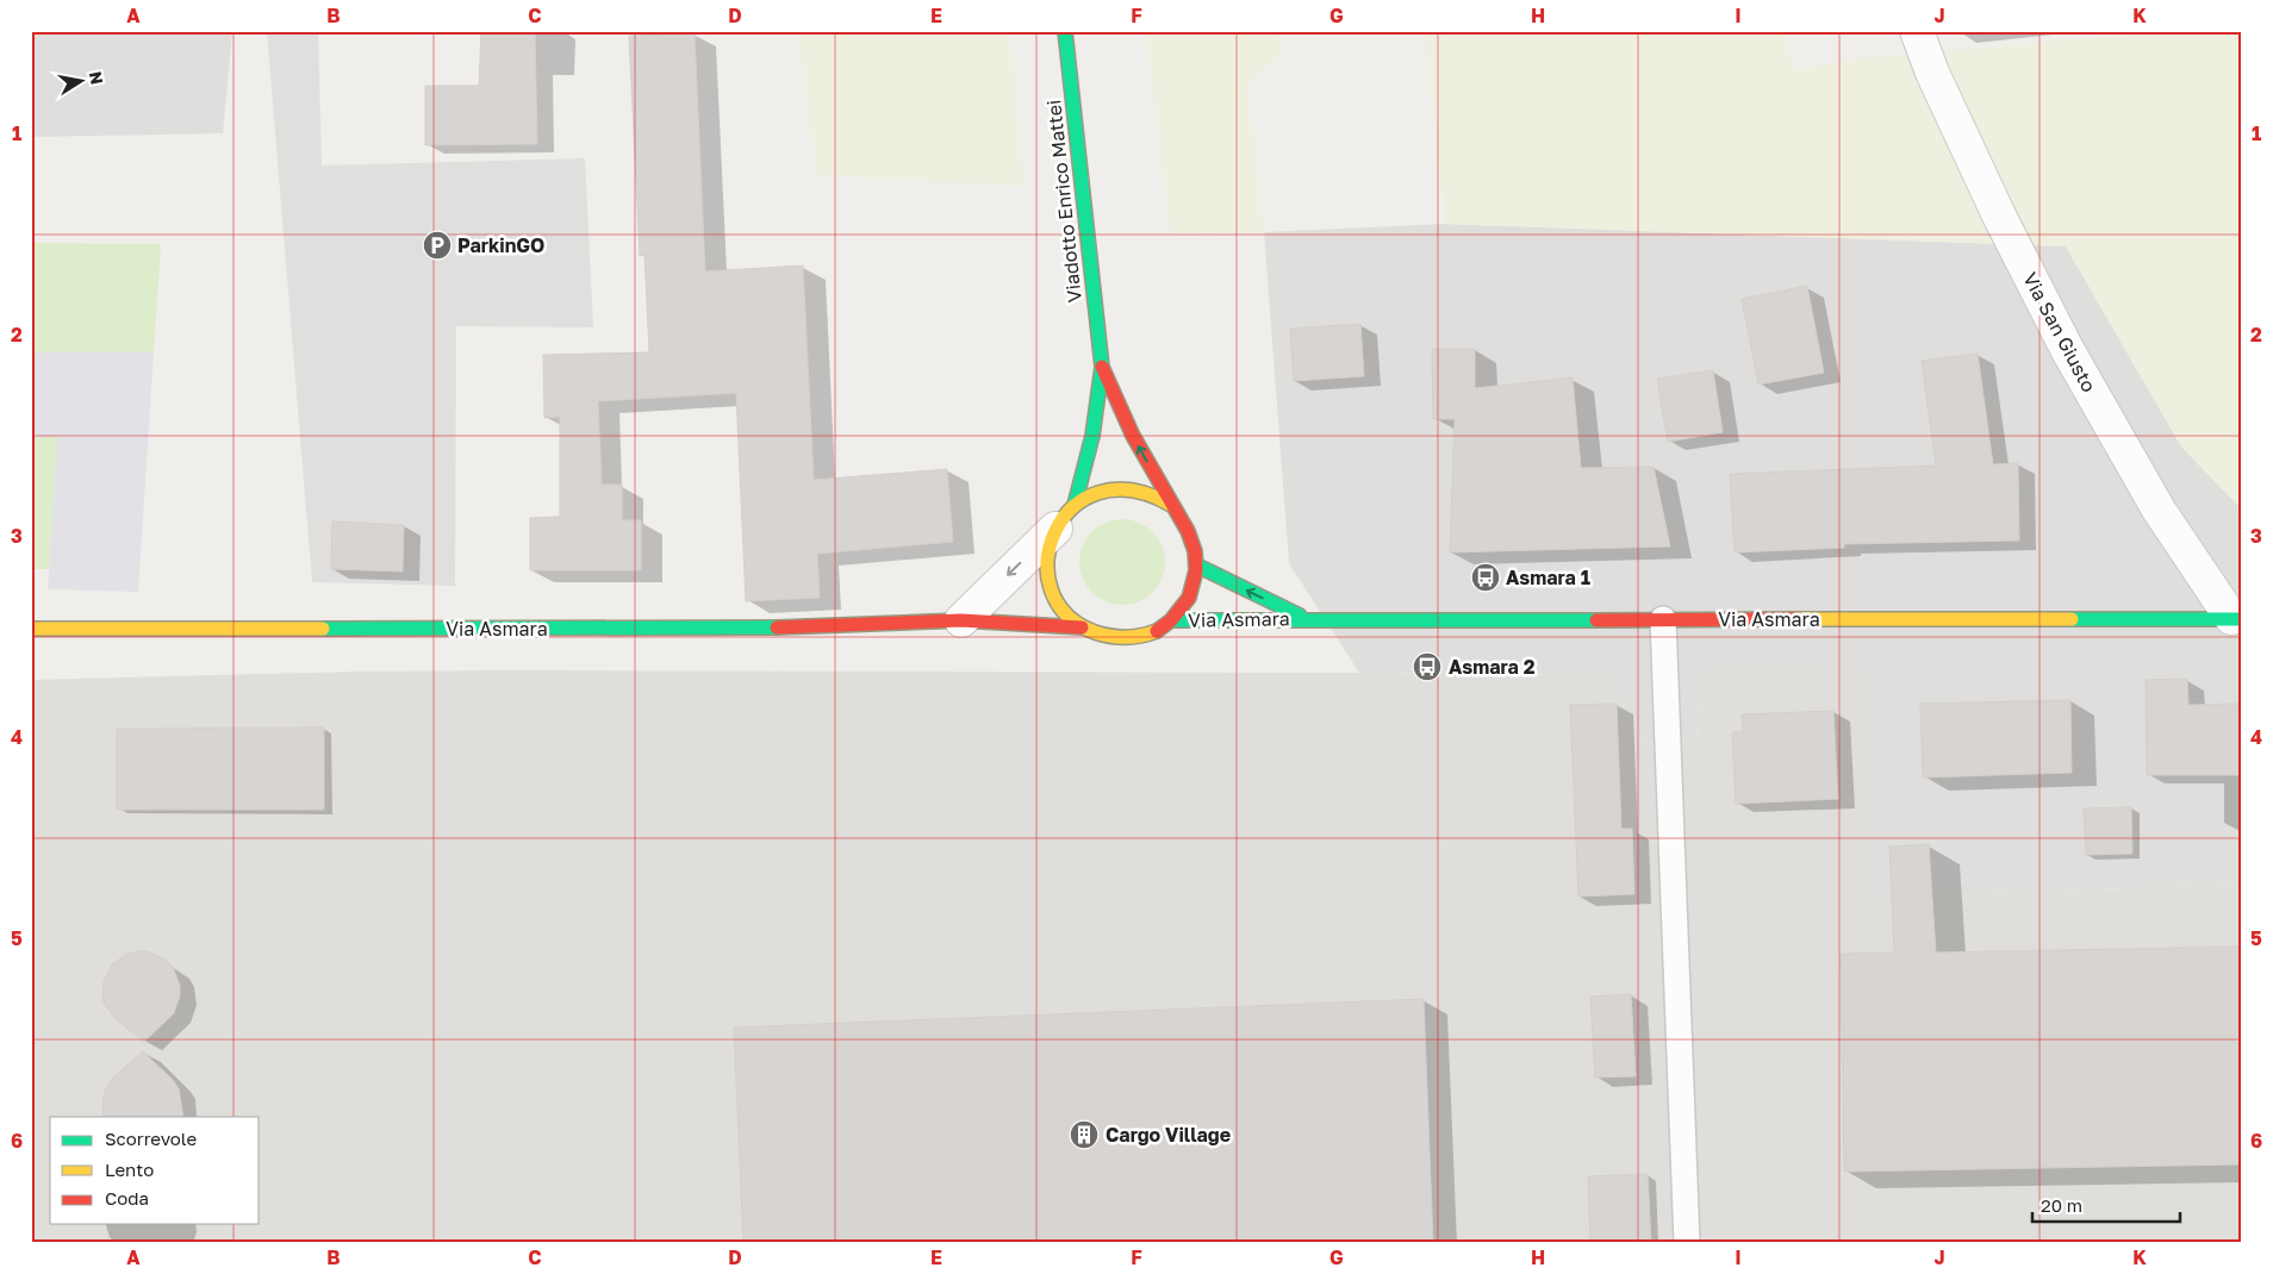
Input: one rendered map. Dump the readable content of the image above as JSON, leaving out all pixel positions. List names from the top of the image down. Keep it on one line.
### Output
{"streets":{"street":["Viadotto Enrico Mattei","Via San Giusto","Via Asmara"]},"crossings":[["Viadotto Enrico Mattei","Via Asmara"],["Via San Giusto","Via Asmara"]],"places":{"parking":["ParkinGO"],"bus stop":["Asmara 1","Asmara 2"],"building":["Cargo Village"]},"legend":["Scorrevole","Lento","Coda"],"scale_bar":"20 m","north":"right","grid":{"columns":["A","B","C","D","E","F","G","H","I","J","K"],"rows":["1","2","3","4","5","6"]}}
